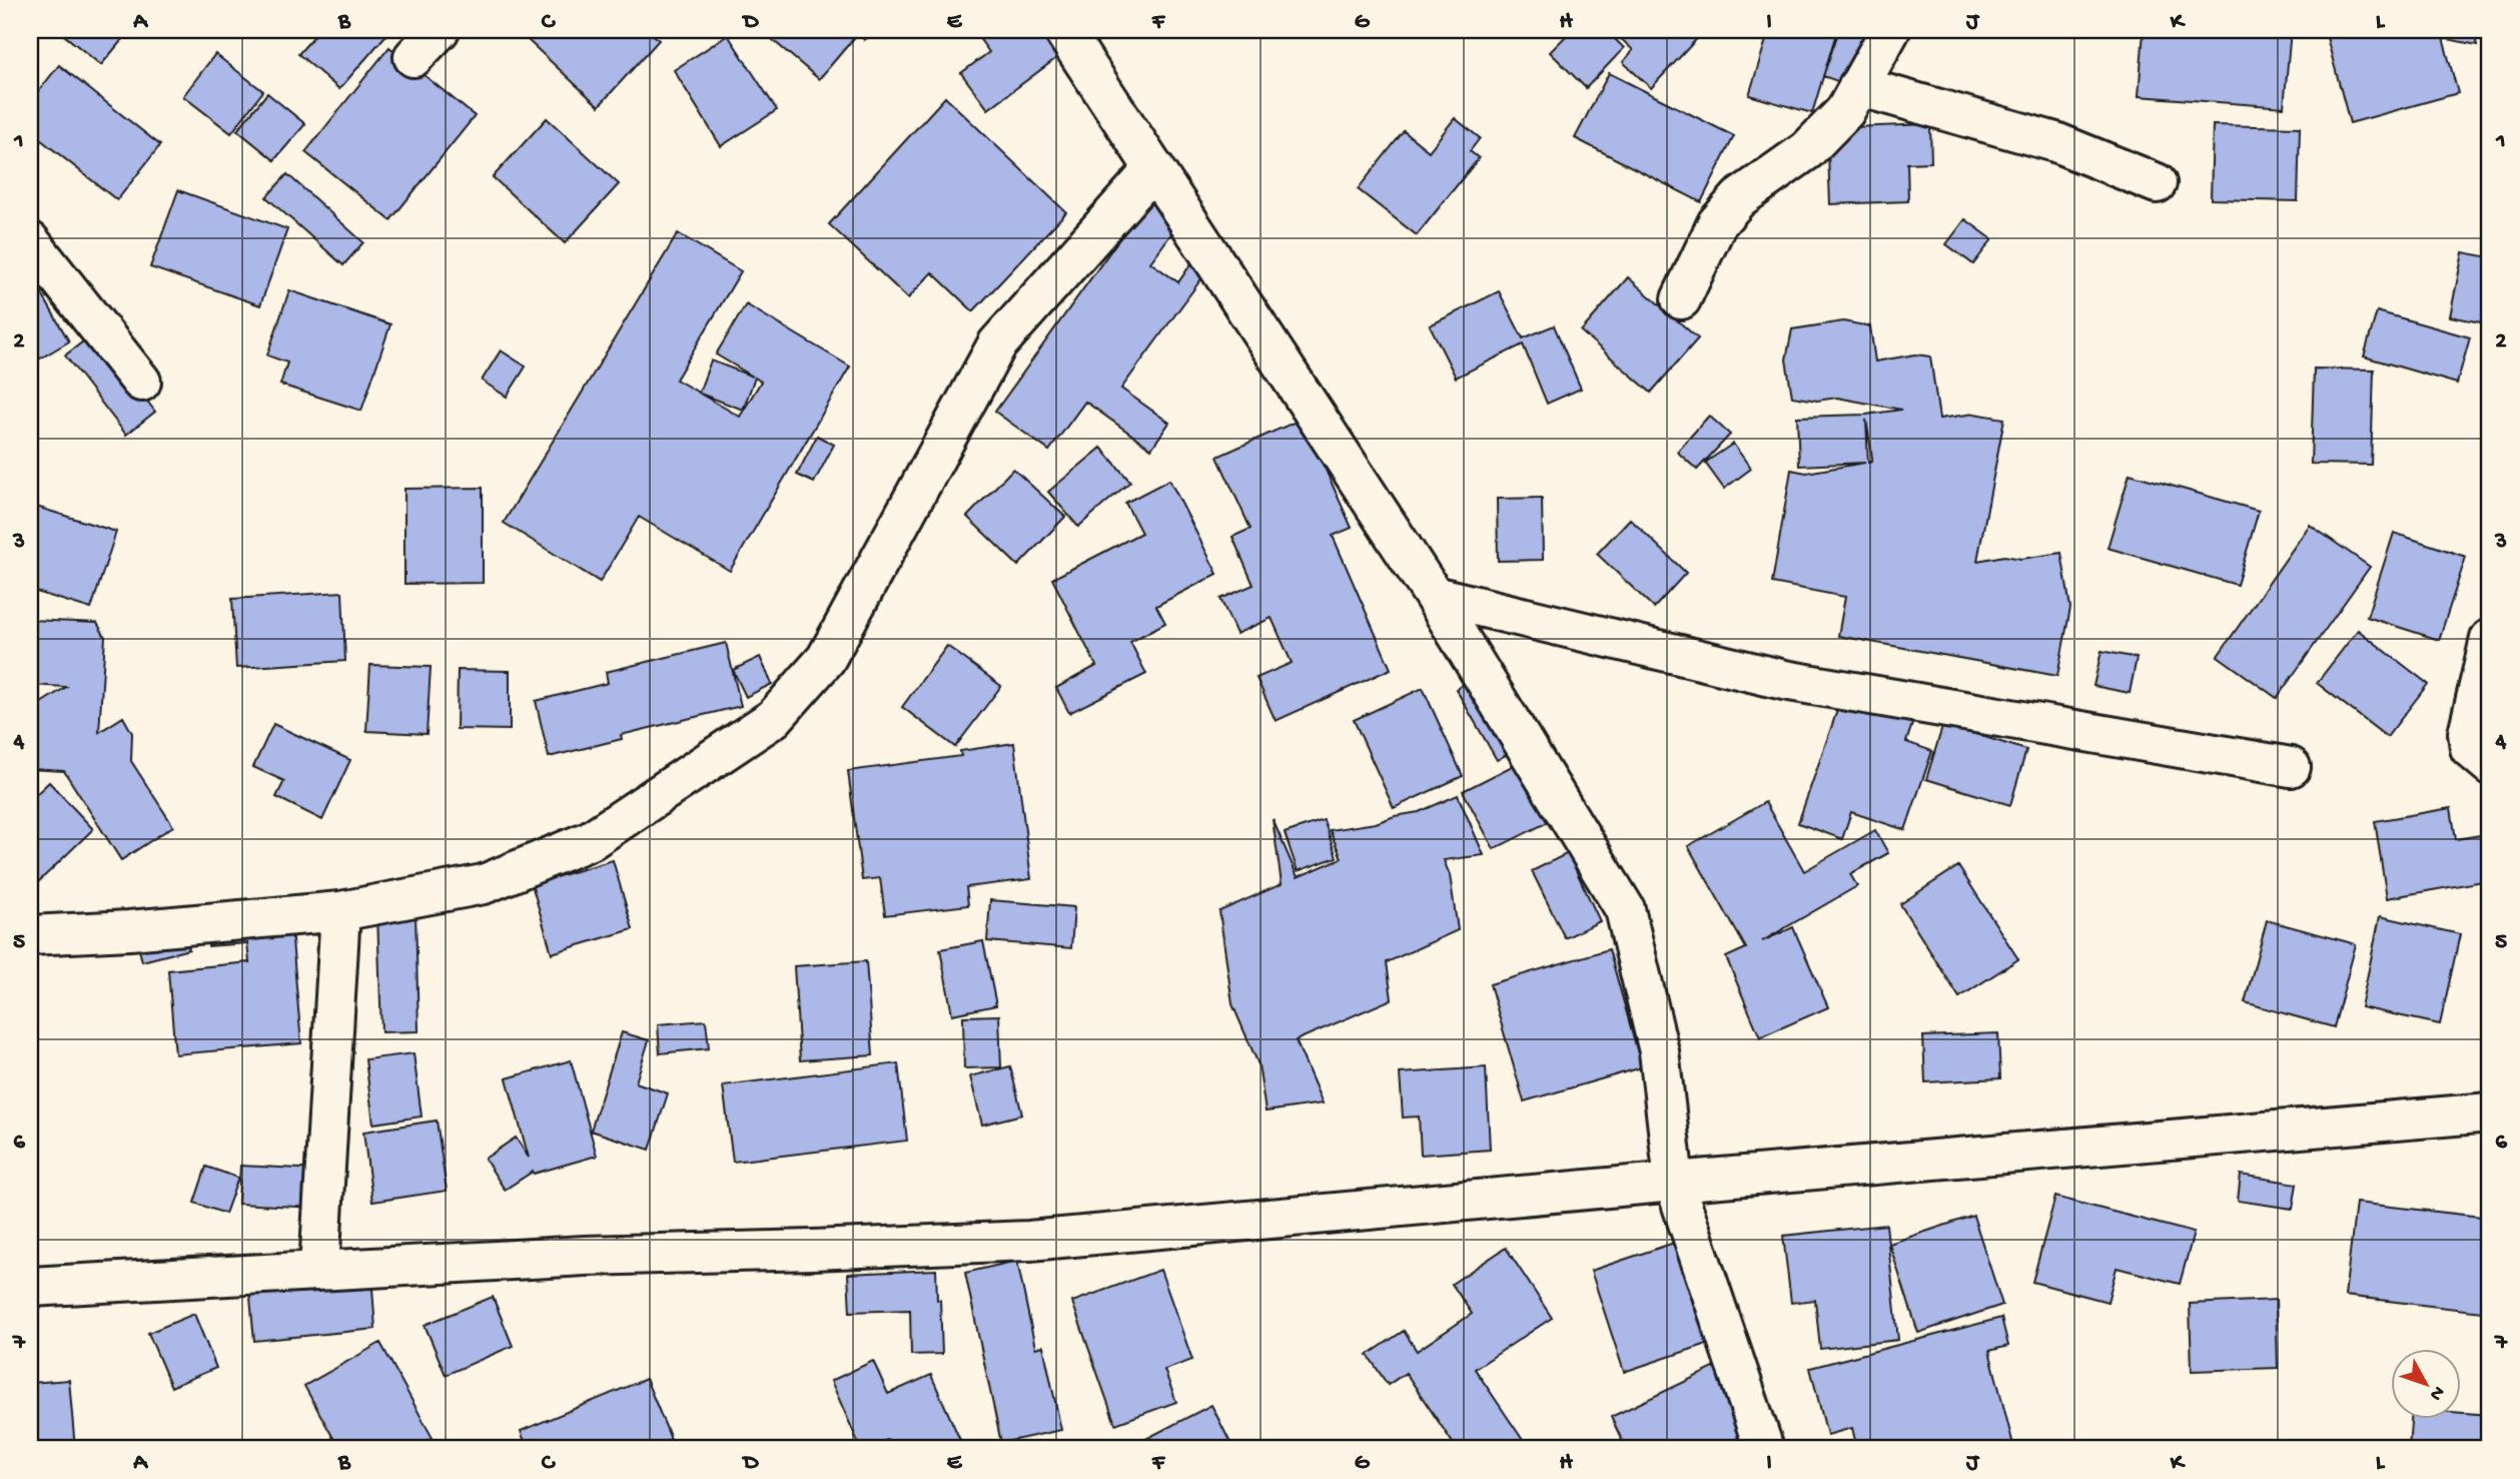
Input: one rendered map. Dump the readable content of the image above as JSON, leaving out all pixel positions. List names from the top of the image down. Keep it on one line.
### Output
{"north":"bottom right","grid":{"columns":["A","B","C","D","E","F","G","H","I","J","K","L"],"rows":["1","2","3","4","5","6","7"]}}
